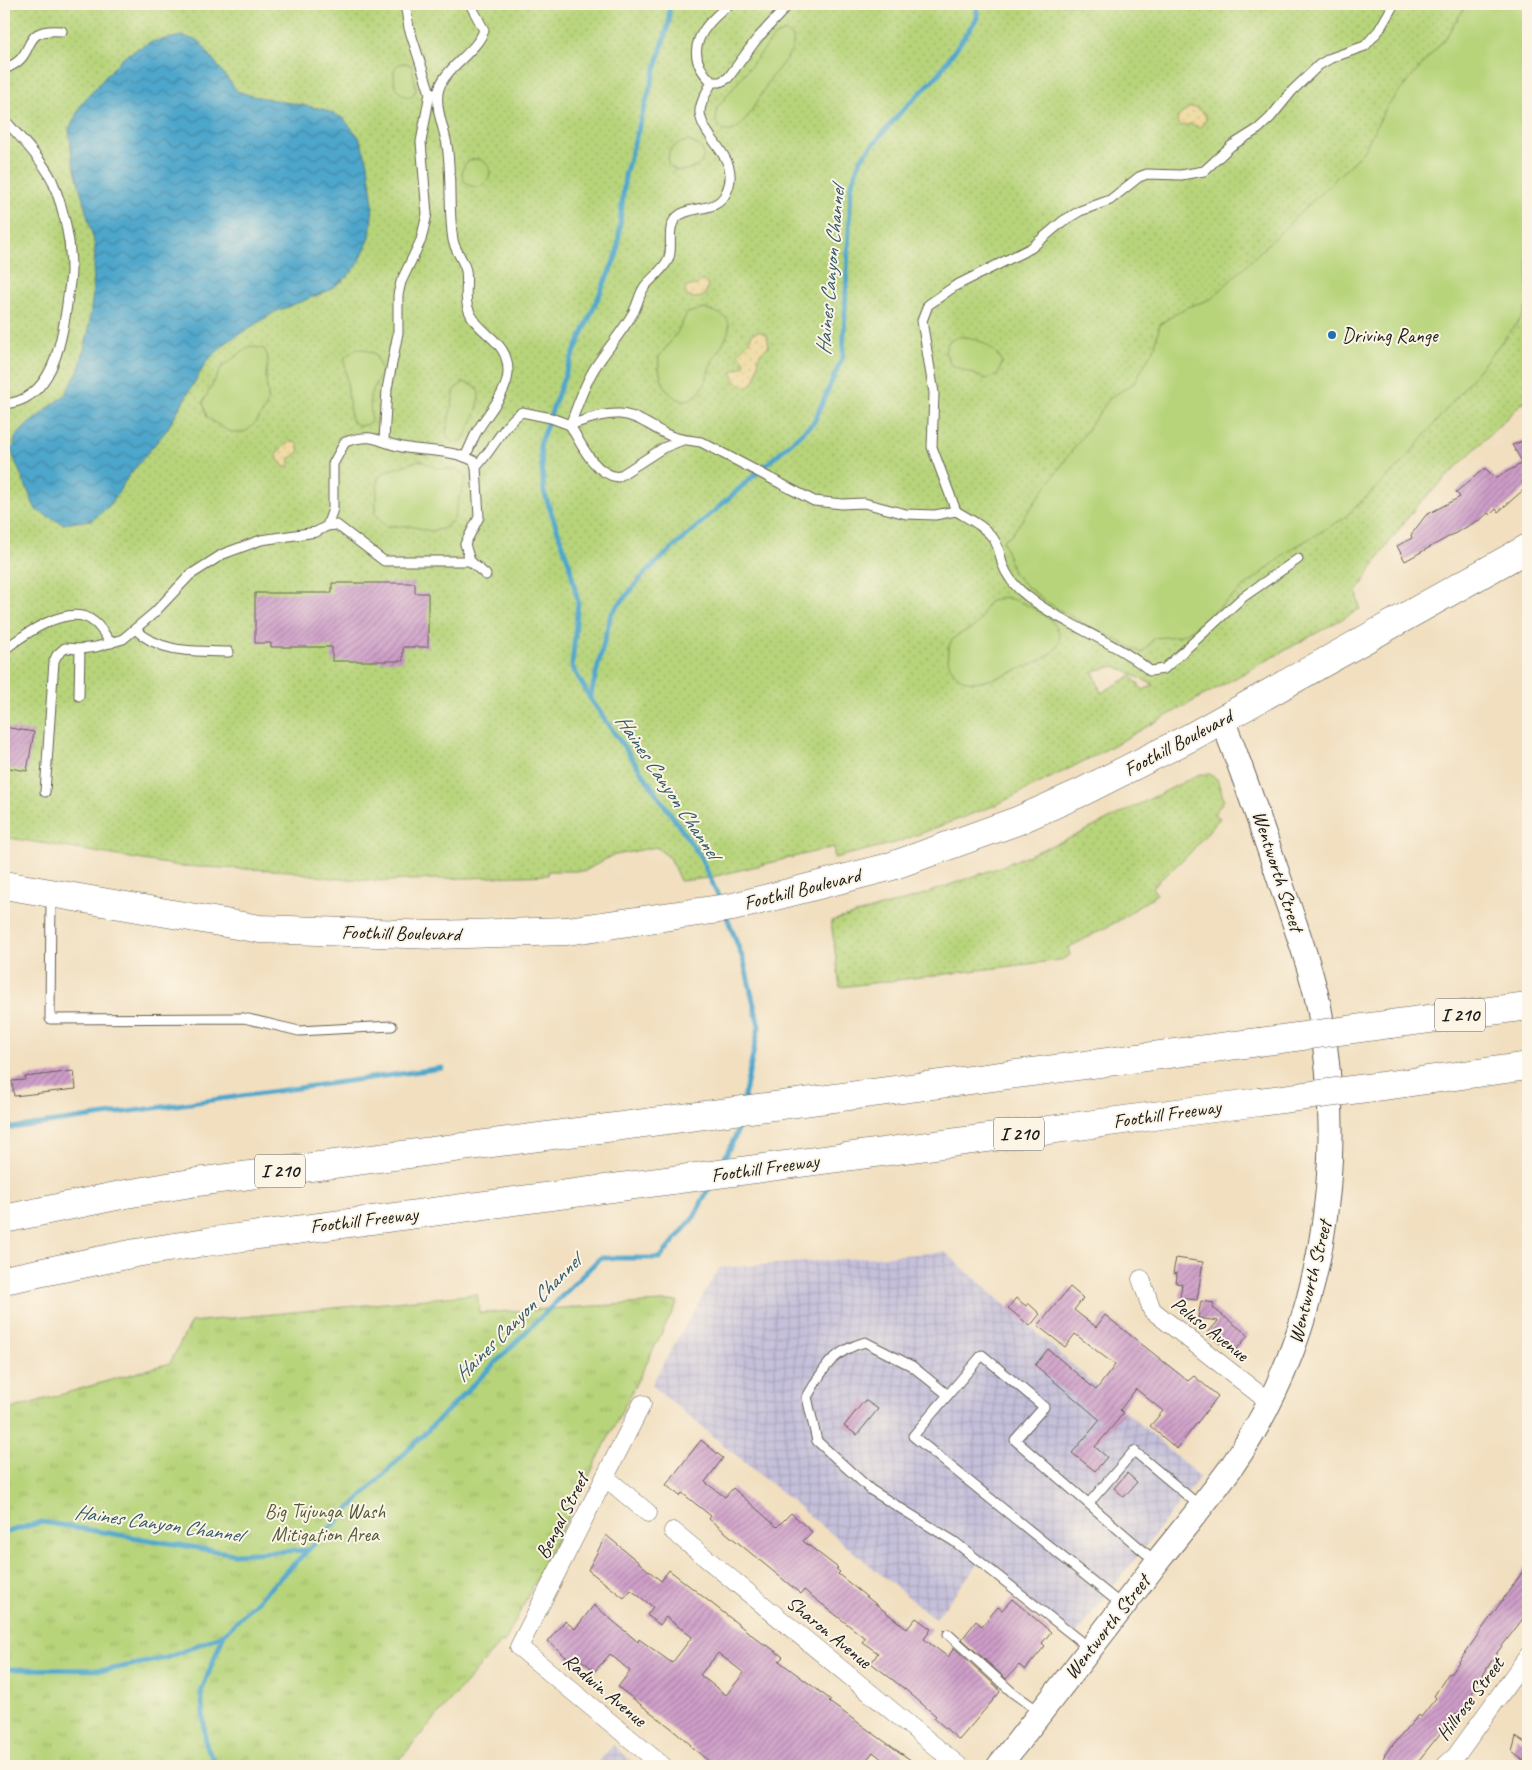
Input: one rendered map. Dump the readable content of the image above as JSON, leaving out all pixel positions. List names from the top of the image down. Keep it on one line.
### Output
{"streets":{"main road":["Foothill Boulevard","Wentworth Street","I 210","Foothill Freeway"],"street":["Peluso Avenue","Bengal Street","Sharon Avenue","Radwin Avenue","Hillrose Street"]},"crossings":[["Foothill Boulevard","Wentworth Street"],["Wentworth Street","Peluso Avenue"],["Bengal Street","Radwin Avenue"]],"water":["Haines Canyon Channel"],"parks":["Big Tujunga Wash Mitigation Area"],"places":["Driving Range"]}
